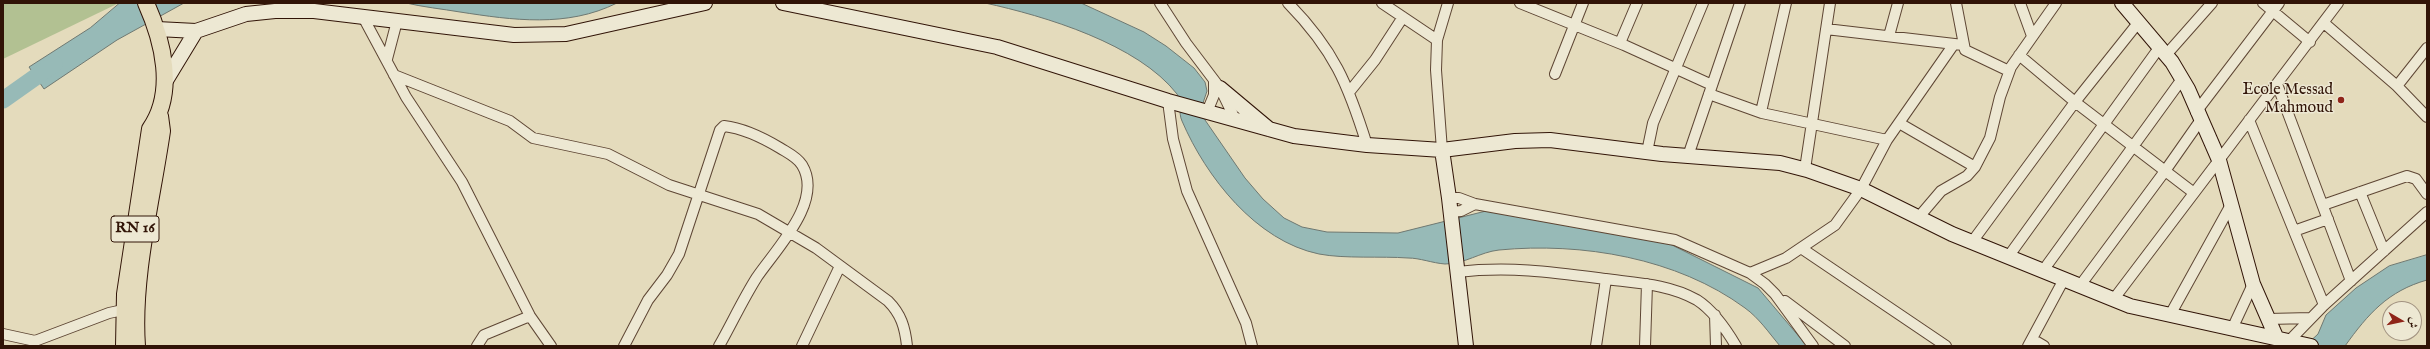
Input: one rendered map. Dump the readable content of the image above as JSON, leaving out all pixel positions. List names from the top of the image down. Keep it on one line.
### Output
{"streets":{"main road":["RN 16"]},"places":["Ecole Messad Mahmoud"],"north":"right"}
